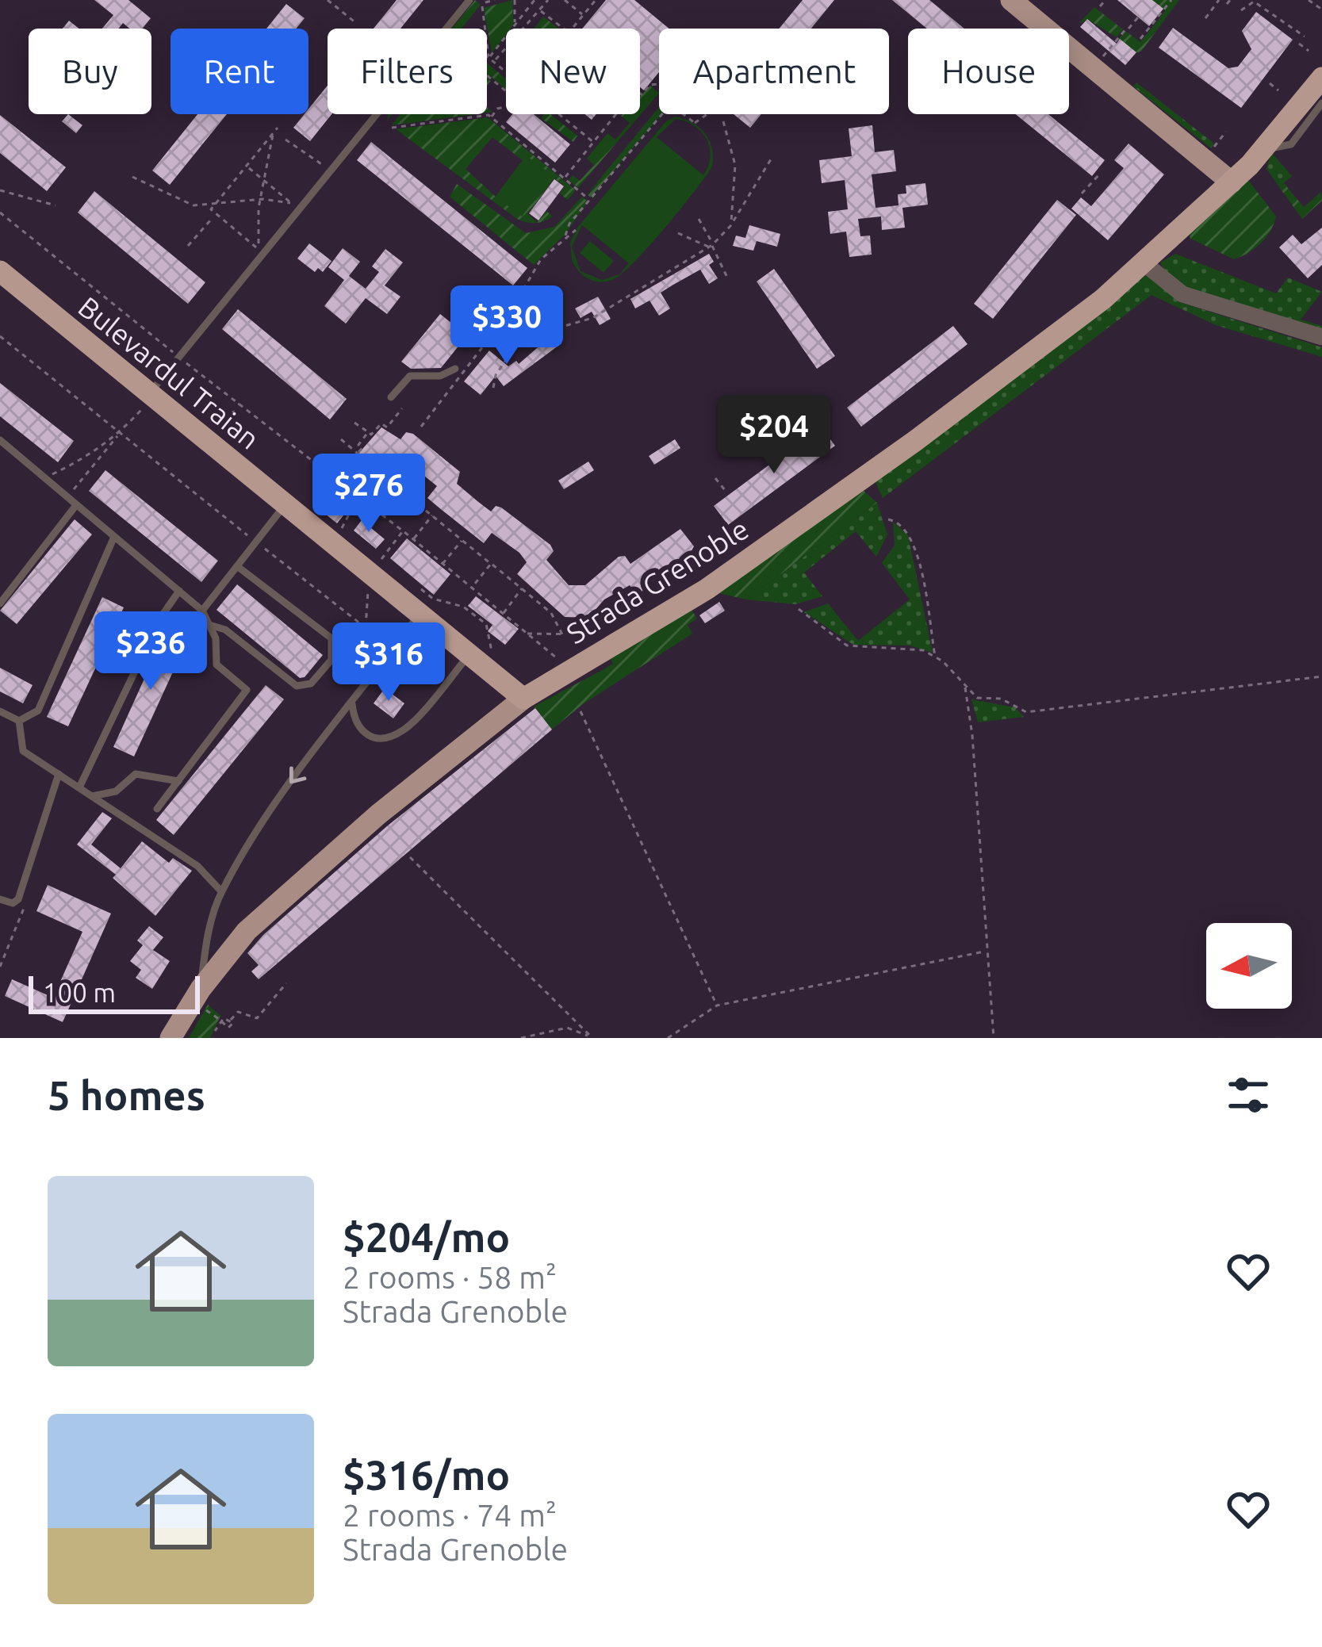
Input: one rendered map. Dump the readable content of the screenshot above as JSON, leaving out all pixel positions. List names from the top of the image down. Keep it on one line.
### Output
{"streets":{"highway":["Bulevardul Traian","Strada Grenoble"]},"crossings":[["Bulevardul Traian","Strada Grenoble"]],"scale_bar":"100 m","north":"left","page":{"chip":["Buy","Rent","Filters","New","Apartment","House"],"price":["$330","$204","$276","$236","$316"],"scale":"100 m","heading":"5 homes","list":[{"name":"$204/mo","note":"2 rooms · 58 m² · Strada Grenoble"},{"name":"$316/mo","note":"2 rooms · 74 m² · Strada Grenoble"}]}}
